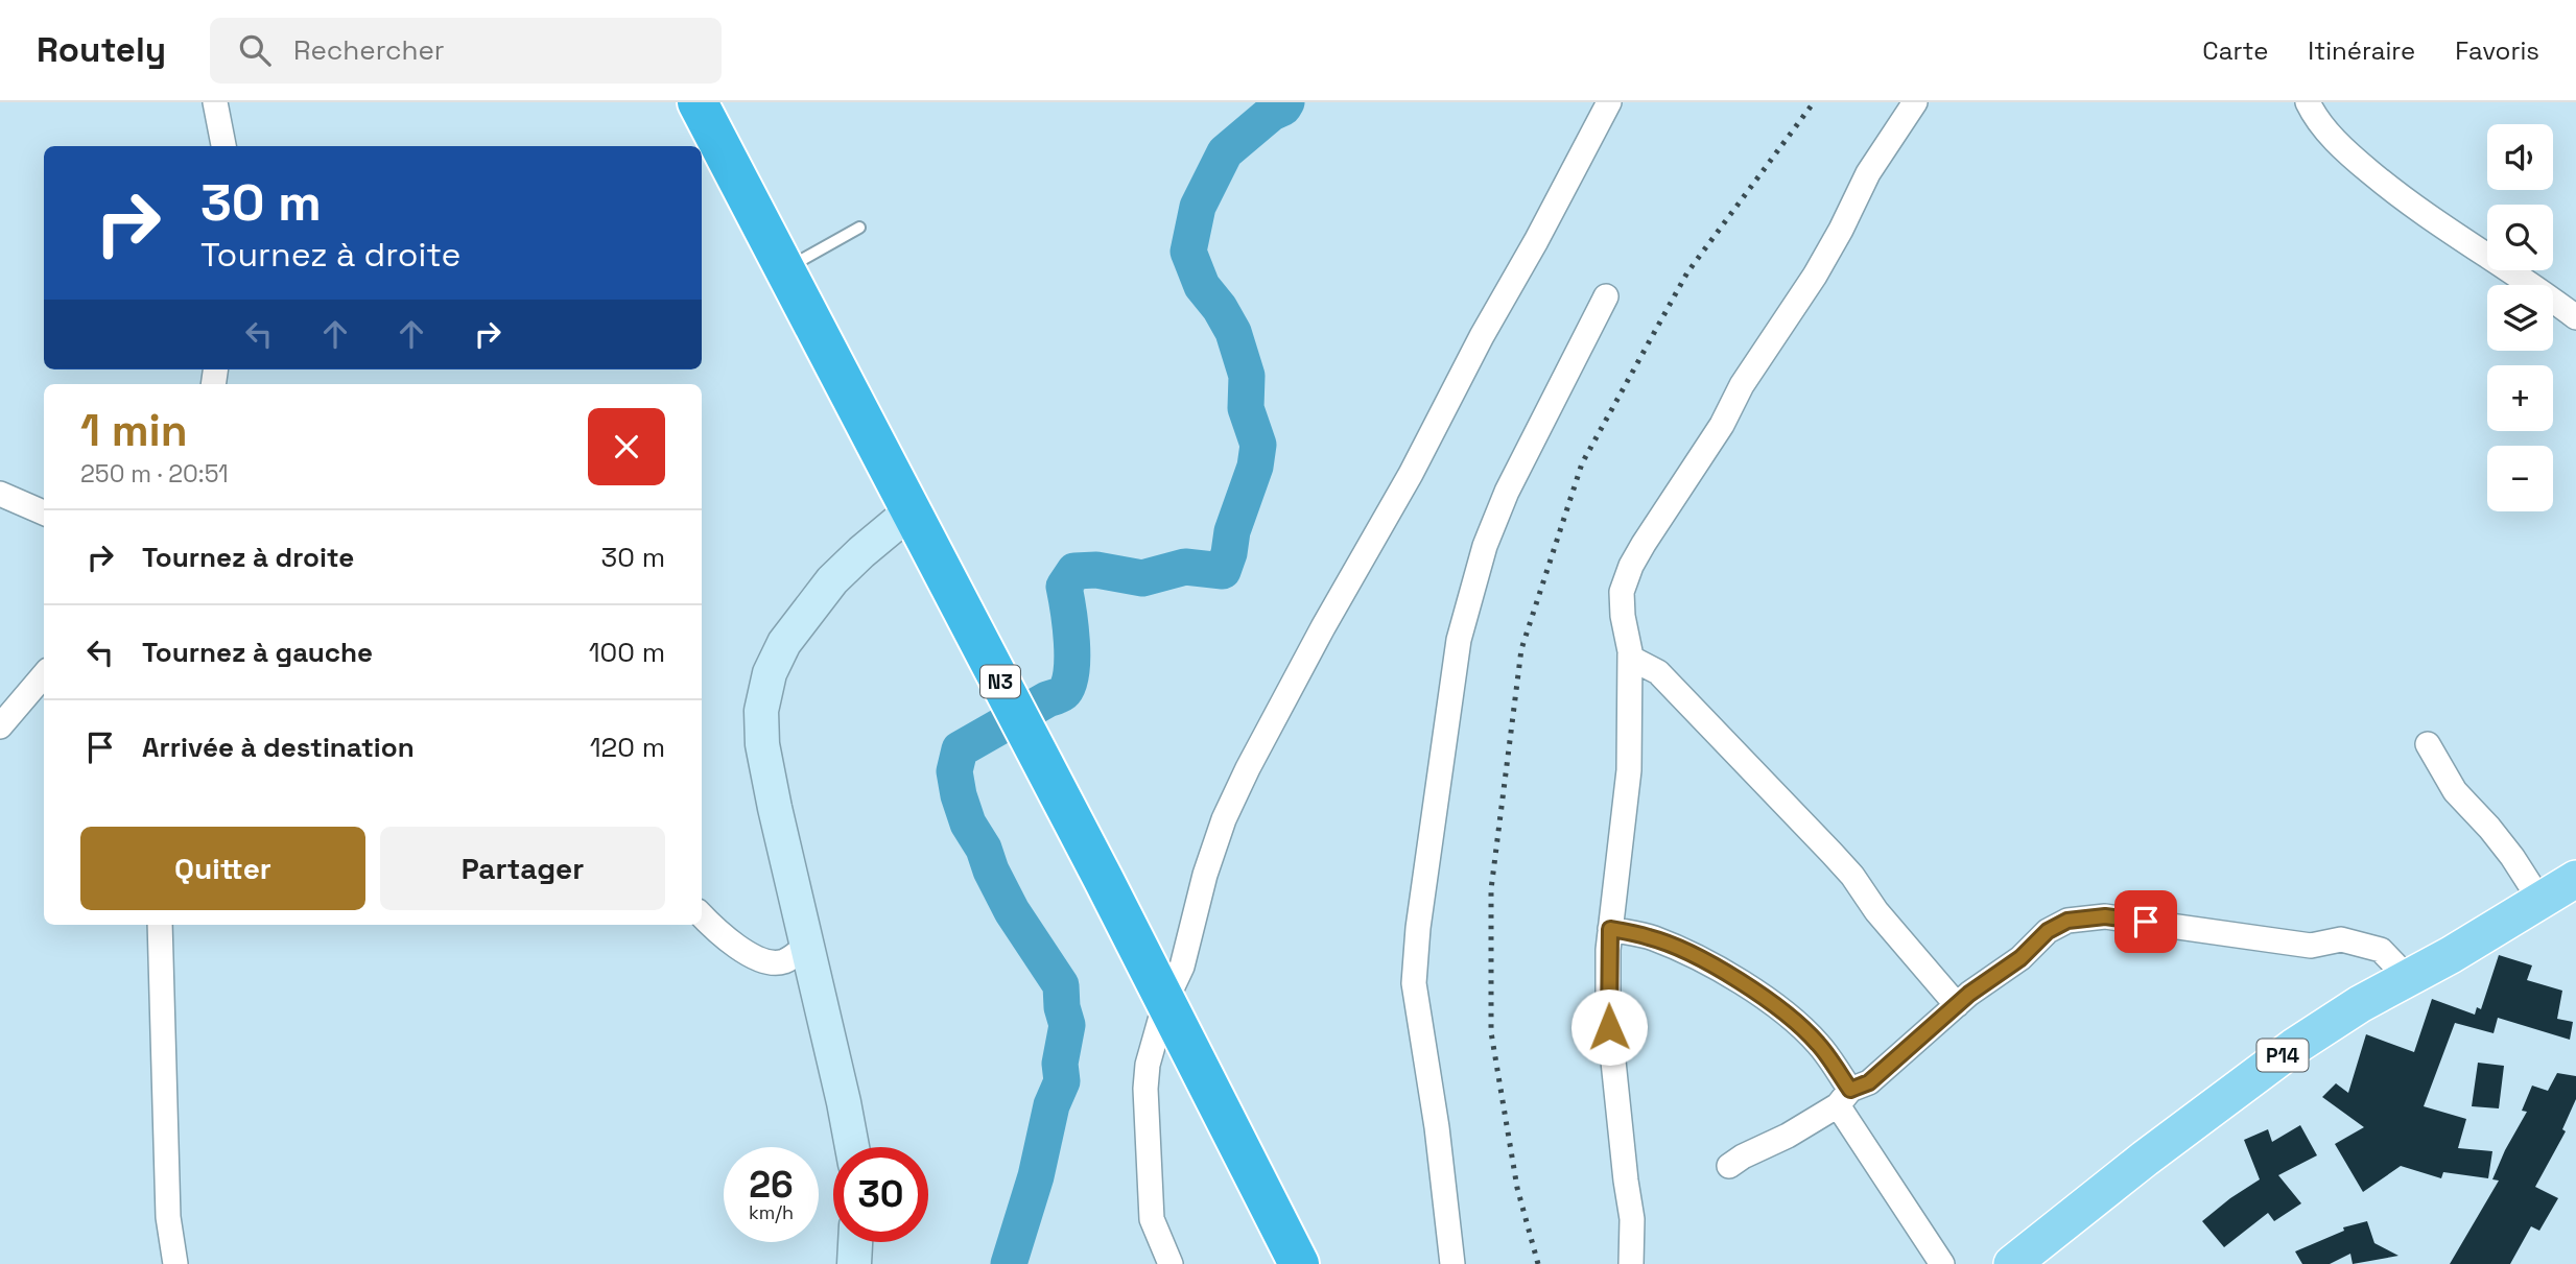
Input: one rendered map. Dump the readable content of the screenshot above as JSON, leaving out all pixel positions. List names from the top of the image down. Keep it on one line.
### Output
{"streets":{"highway":["N3"],"main road":["P14"]},"page":{"header":"Routely","search":"Rechercher","nav":["Carte","Itinéraire","Favoris"],"map_buttons":["+","−"],"turn":["30 m","Tournez à droite"],"heading":["1 min","250 m · 20:51"],"list":[{"name":"Tournez à droite","value":"30 m"},{"name":"Tournez à gauche","value":"100 m"},{"name":"Arrivée à destination","value":"120 m"}],"buttons":["Quitter","Partager"],"speed":"26 km/h","limit":"30"}}
